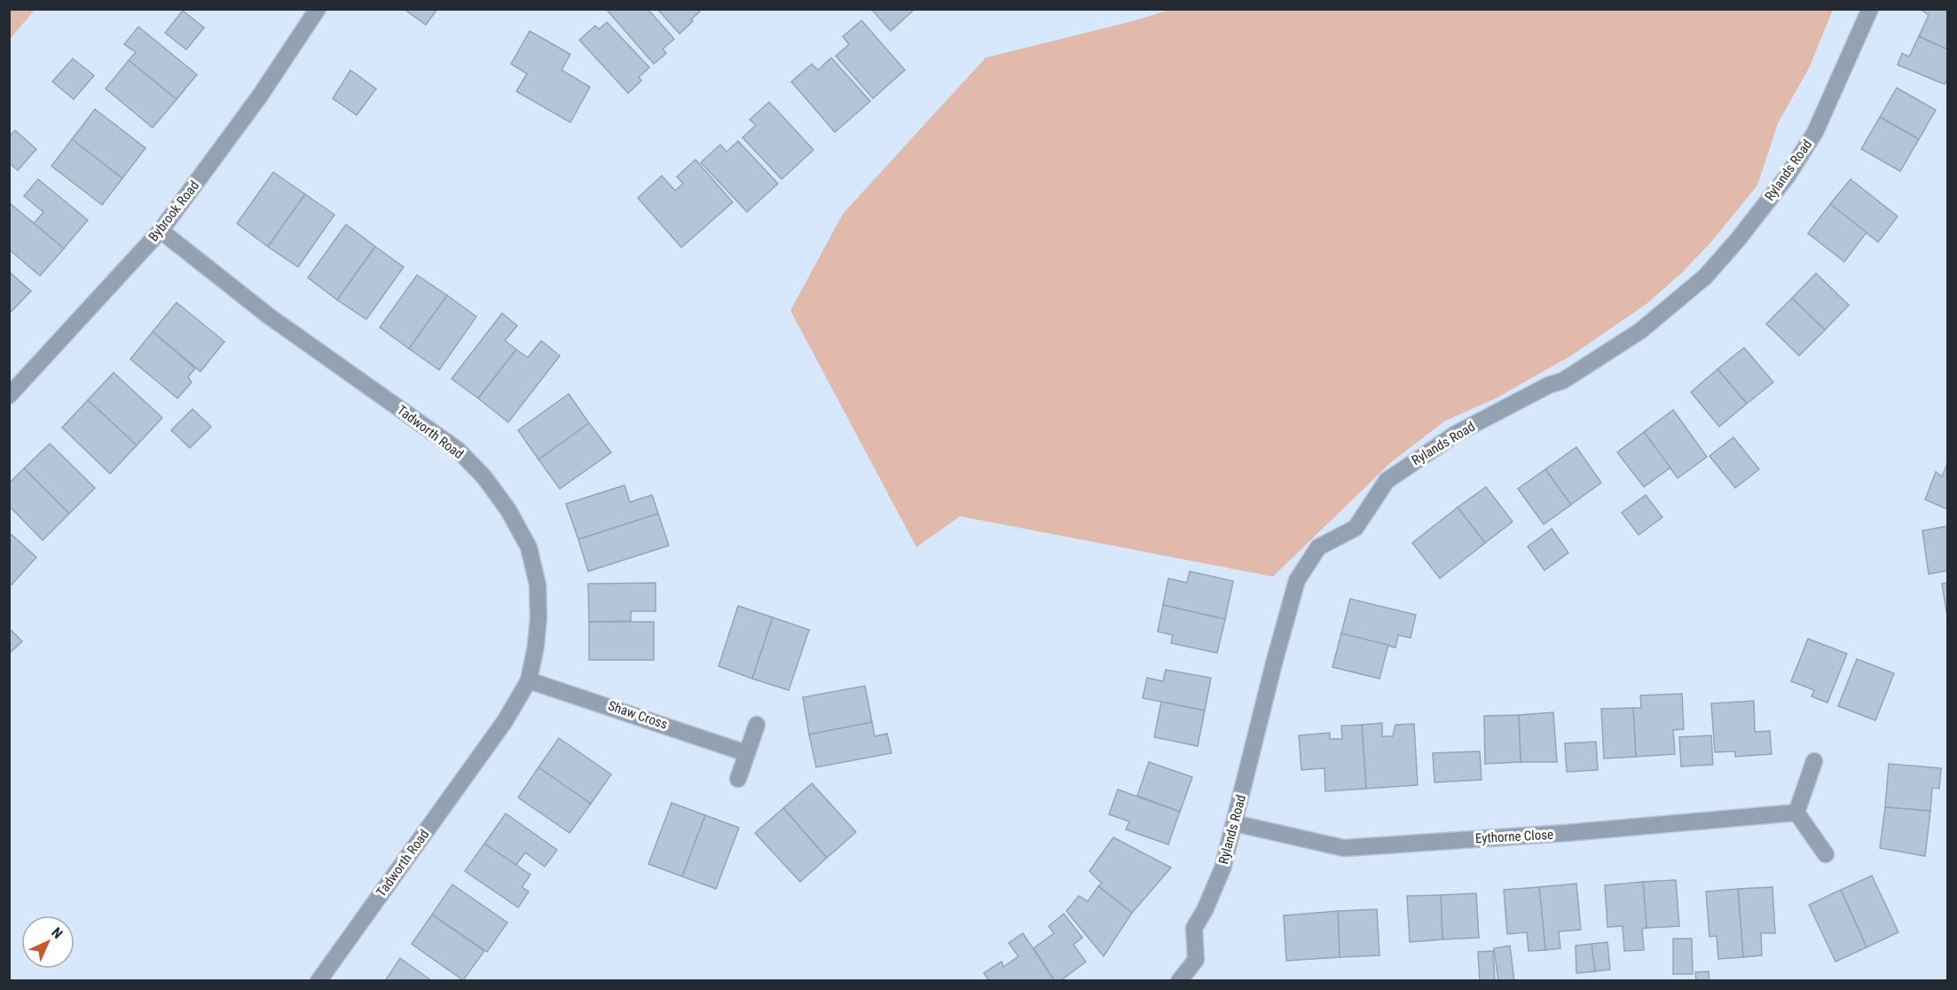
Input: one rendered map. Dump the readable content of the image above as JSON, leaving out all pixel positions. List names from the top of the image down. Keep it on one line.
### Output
{"streets":{"street":["Rylands Road","Bybrook Road","Tadworth Road","Shaw Cross","Eythorne Close"]},"crossings":[["Rylands Road","Eythorne Close"],["Bybrook Road","Tadworth Road"],["Tadworth Road","Shaw Cross"]],"north":"top right"}
